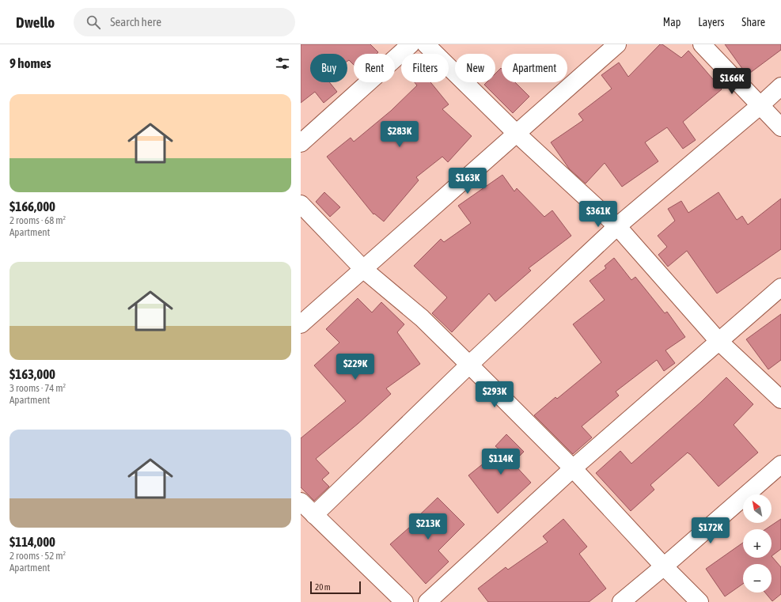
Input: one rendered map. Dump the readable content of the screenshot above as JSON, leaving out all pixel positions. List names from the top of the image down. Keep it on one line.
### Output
{"scale_bar":"20 m","north":"top left","page":{"header":"Dwello","search":"Search here","nav":["Map","Layers","Share"],"heading":"9 homes","chip":["Buy","Rent","Filters","New","Apartment"],"price":["$166K","$283K","$163K","$361K","$229K","$293K","$114K","$213K","$172K"],"list":[{"name":"$166,000","note":"2 rooms · 68 m² · Apartment"},{"name":"$163,000","note":"3 rooms · 74 m² · Apartment"},{"name":"$114,000","note":"2 rooms · 52 m² · Apartment"}],"map_buttons":["+","−"],"scale":"20 m"}}
